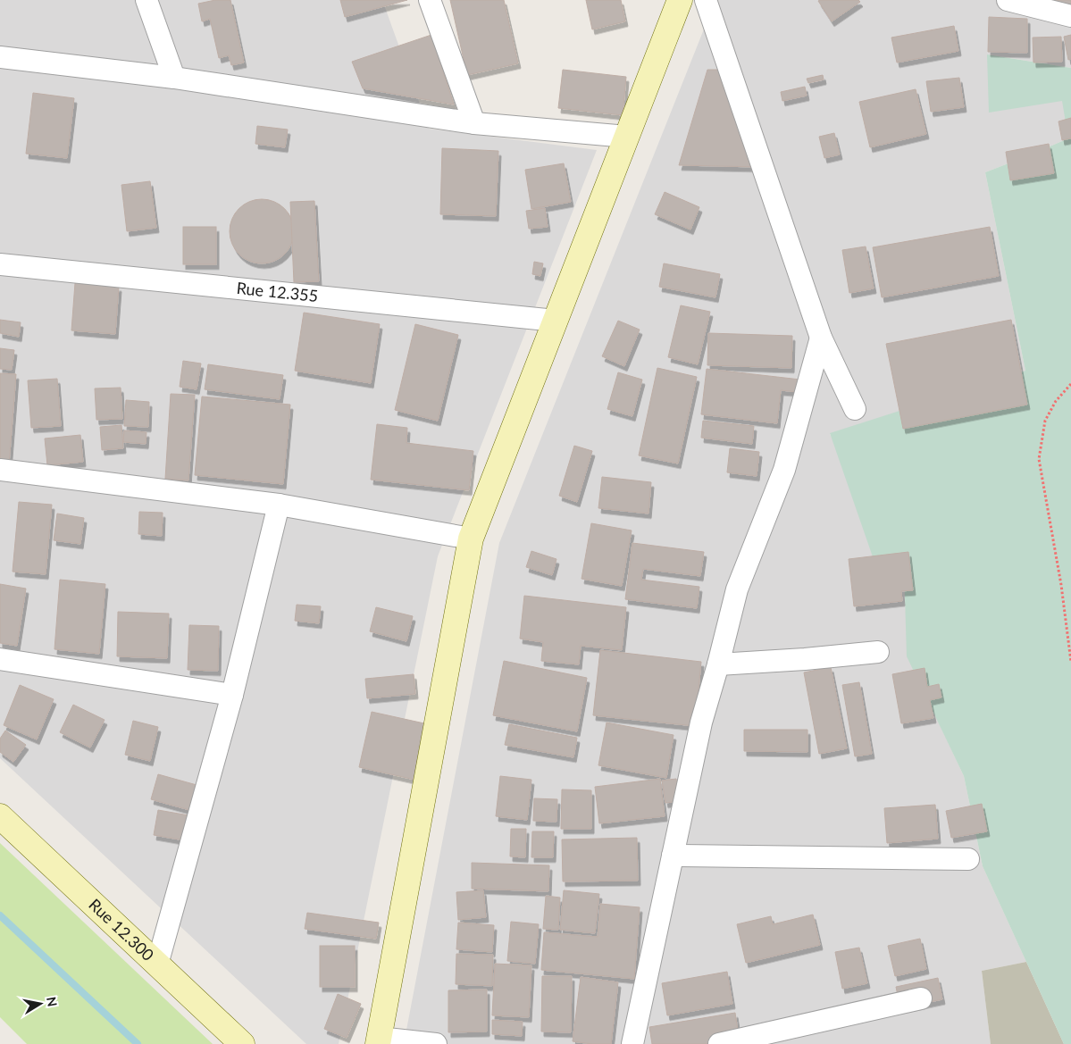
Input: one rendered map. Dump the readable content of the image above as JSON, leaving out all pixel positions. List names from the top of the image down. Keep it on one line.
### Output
{"streets":{"street":["Rue 12.355","Rue 12.300"]},"north":"right"}
